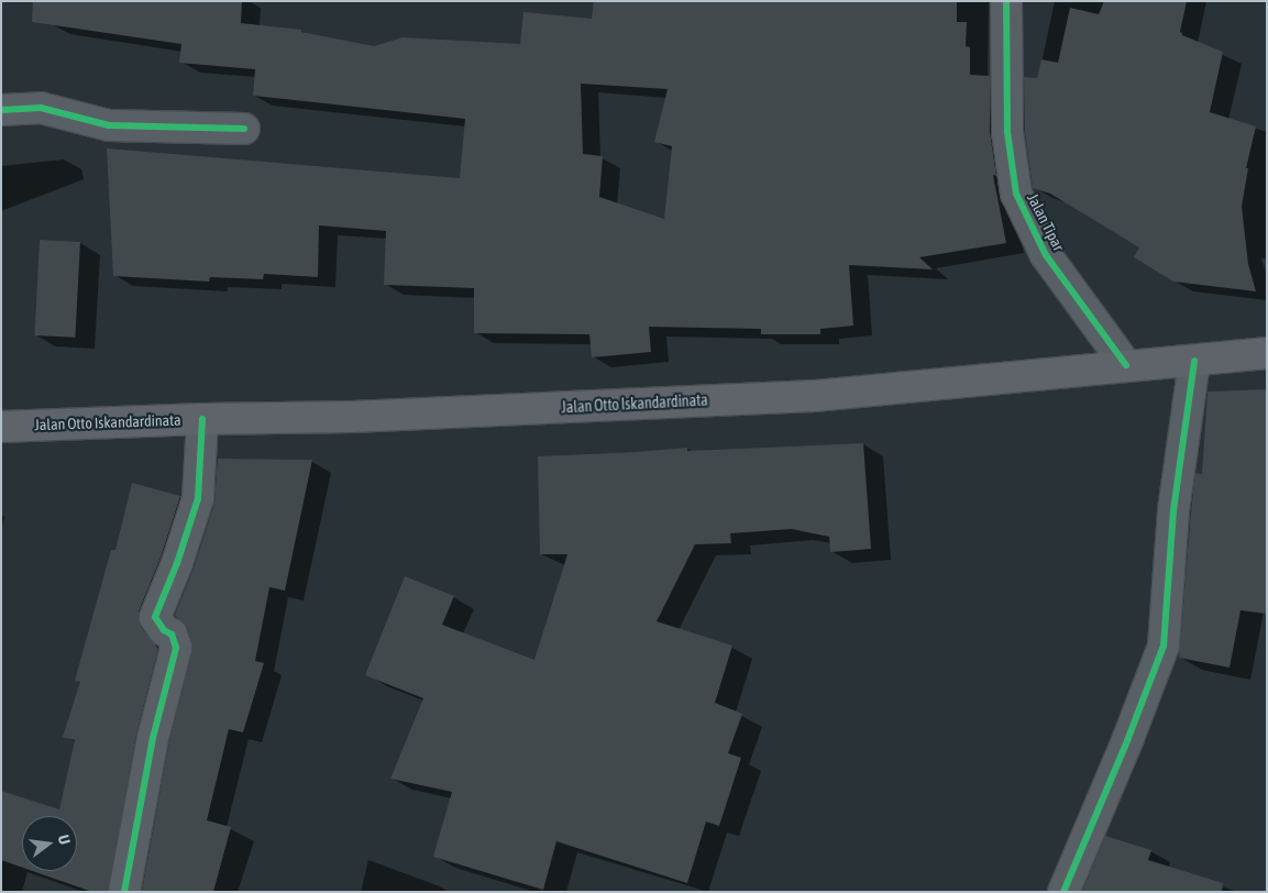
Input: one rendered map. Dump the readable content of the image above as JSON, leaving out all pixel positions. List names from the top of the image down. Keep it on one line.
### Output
{"streets":{"main road":["Jalan Otto Iskandardinata"],"street":["Jalan Tipar"]},"crossings":[["Jalan Tipar","Jalan Otto Iskandardinata"]],"north":"right"}
